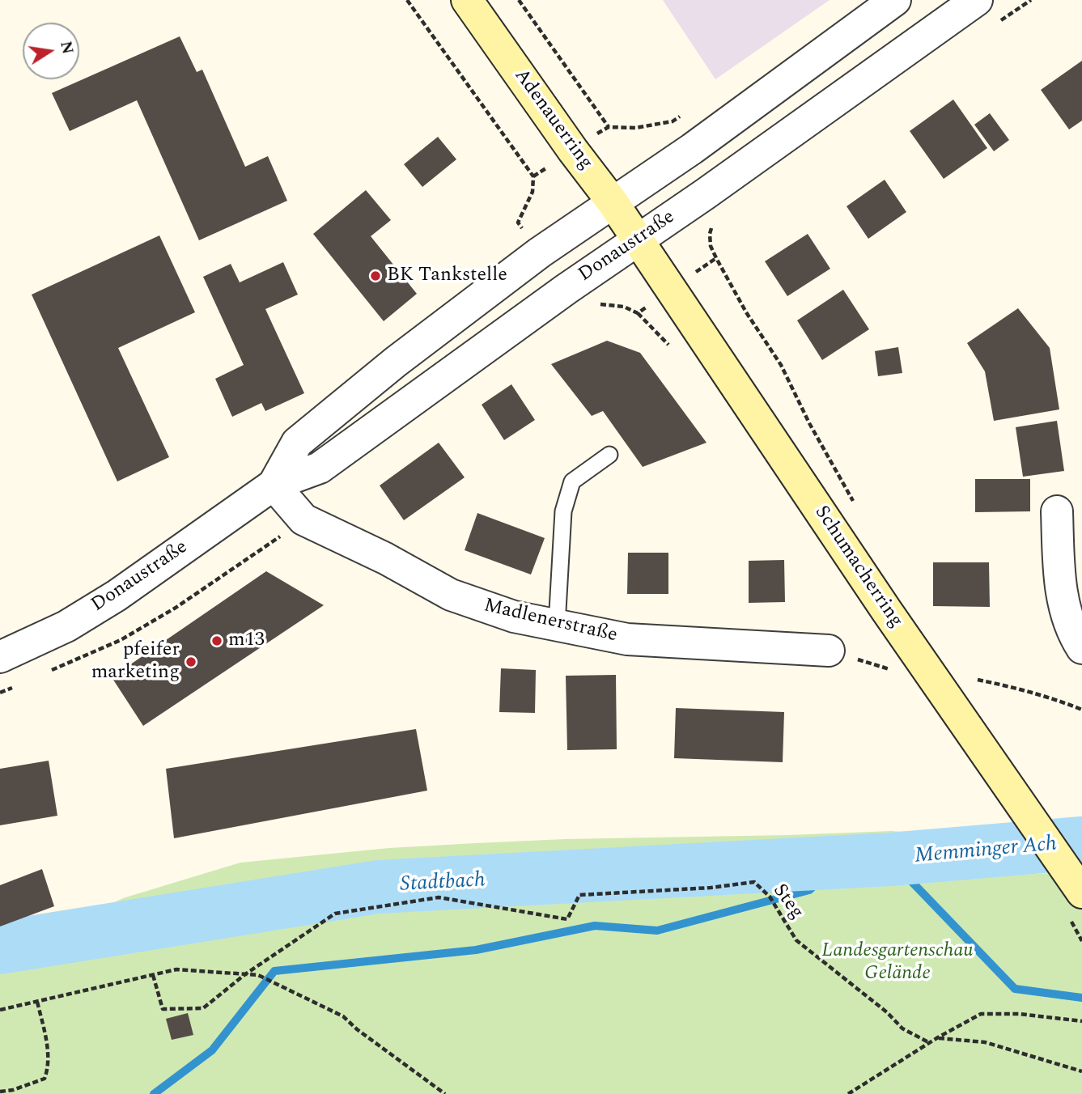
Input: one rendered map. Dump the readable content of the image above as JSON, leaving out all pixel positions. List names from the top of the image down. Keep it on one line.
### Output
{"streets":{"main road":["Adenauerring","Schumacherring"],"street":["Donaustraße","Madlenerstraße"],"path":["Steg"]},"crossings":[["Adenauerring","Donaustraße"],["Adenauerring","Schumacherring"],["Donaustraße","Schumacherring"],["Donaustraße","Madlenerstraße"]],"water":["Memminger Ach","Stadtbach"],"parks":["Landesgartenschau Gelände"],"places":["BK Tankstelle","m13","pfeifer marketing"],"north":"right"}
